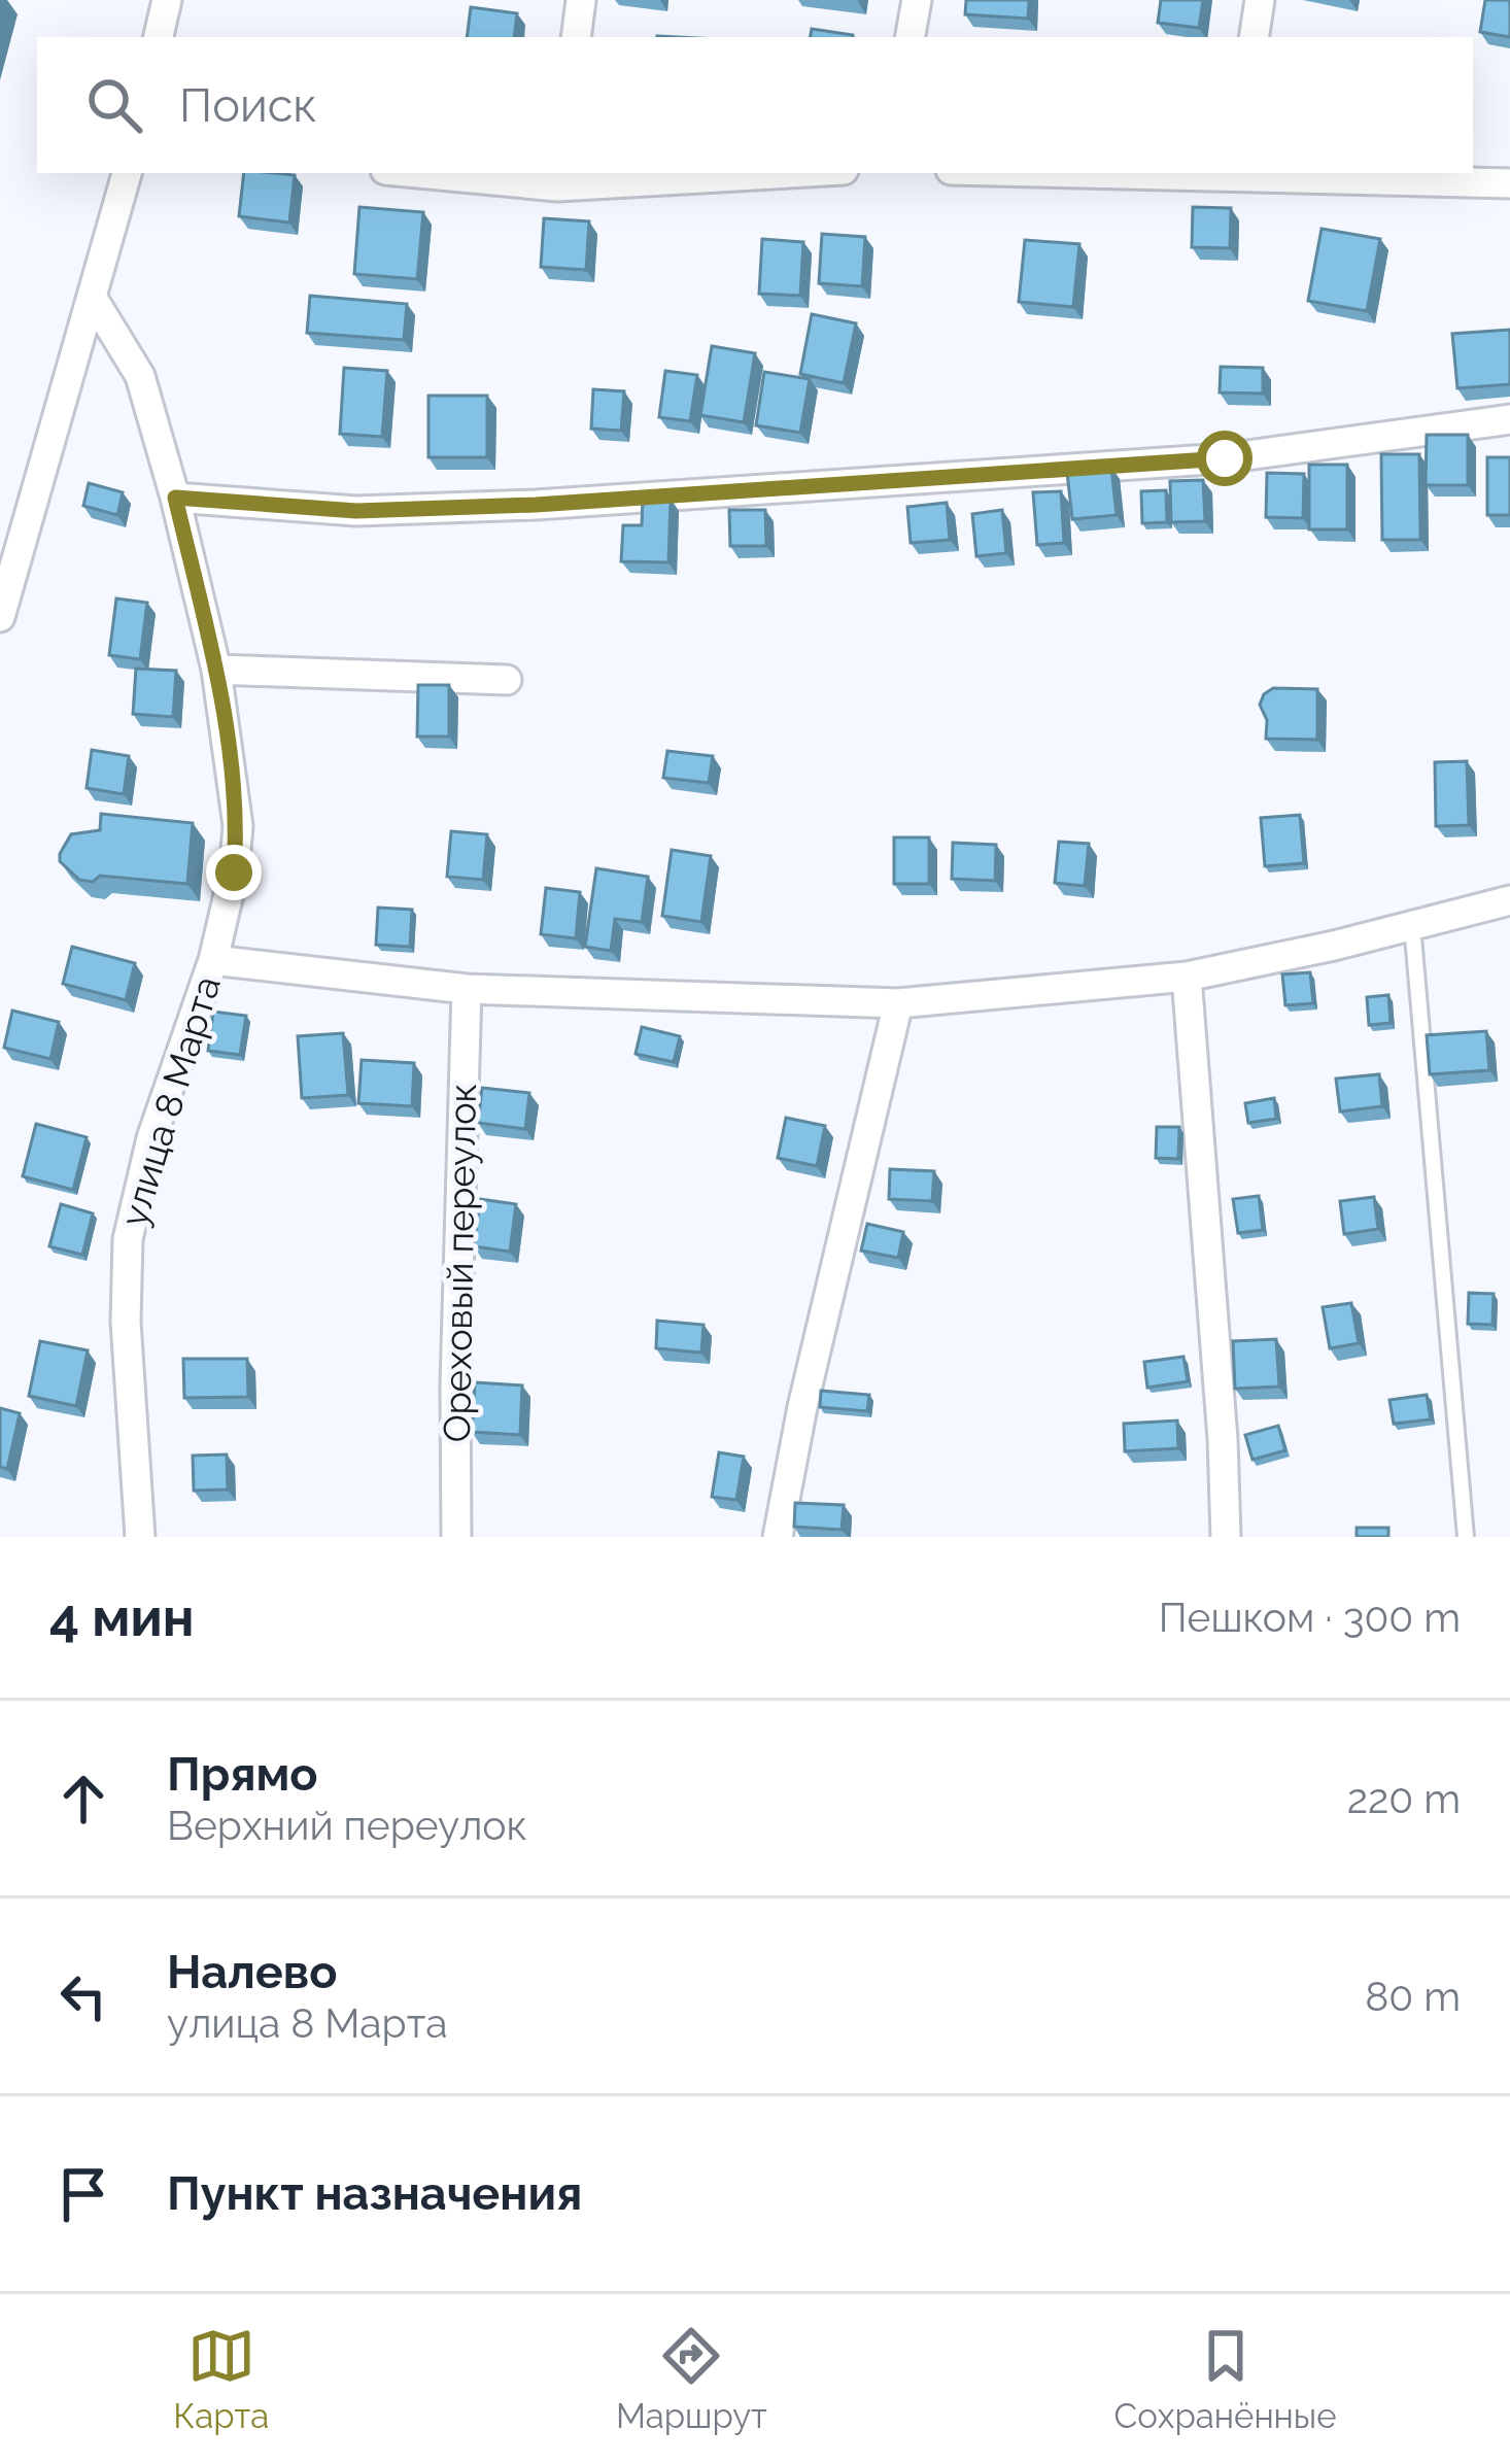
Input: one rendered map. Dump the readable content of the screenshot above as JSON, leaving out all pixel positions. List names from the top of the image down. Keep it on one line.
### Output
{"streets":{"street":["улица 8 Марта","Ореховый переулок"]},"page":{"search":"Поиск","heading":["4 мин","Пешком · 300 m"],"list":[["Прямо","Верхний переулок","220 m"],["Налево","улица 8 Марта","80 m"],"Пункт назначения"],"nav":["Карта","Маршрут","Сохранённые"]}}
